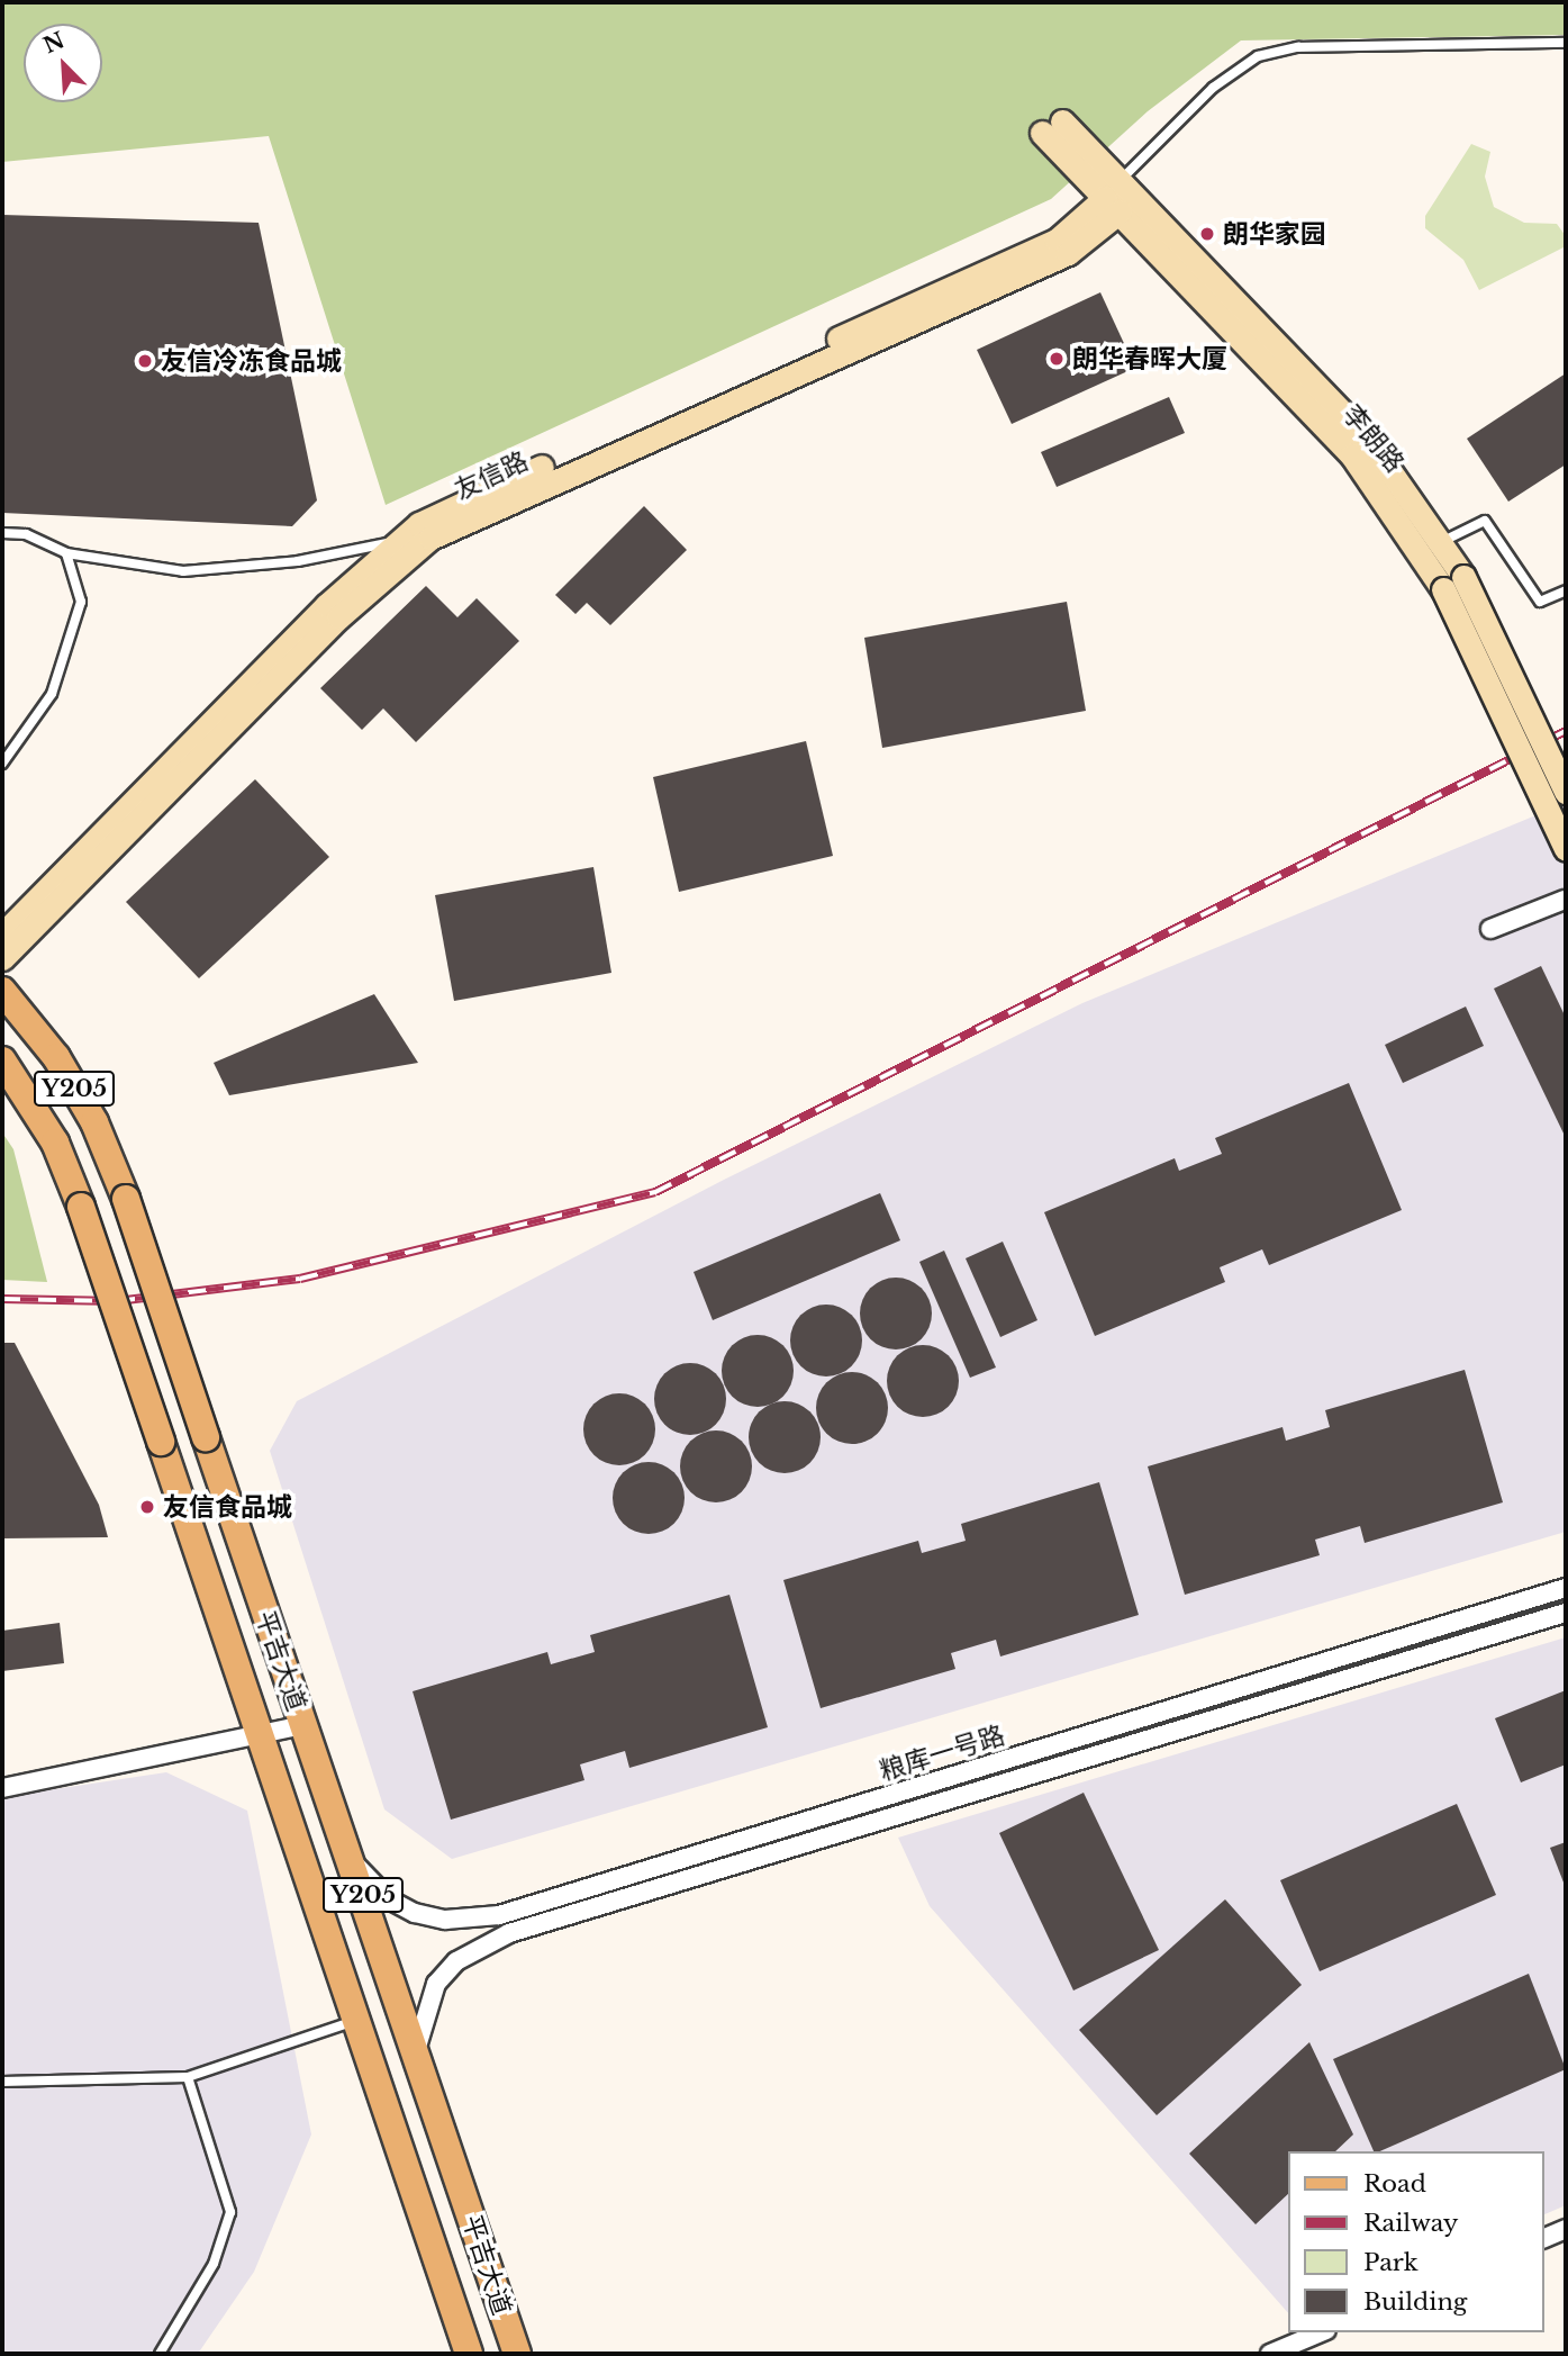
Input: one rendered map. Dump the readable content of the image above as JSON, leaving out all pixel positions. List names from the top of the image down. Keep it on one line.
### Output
{"streets":{"main road":["Y205","平吉大道"],"street":["李朗路","友信路","粮库一号路"]},"crossings":[["李朗路","友信路"],["平吉大道","粮库一号路"]],"places":["朗华家园","朗华春晖大厦","友信冷冻食品城","友信食品城"],"legend":["Road","Railway","Park","Building"],"north":"top left"}
